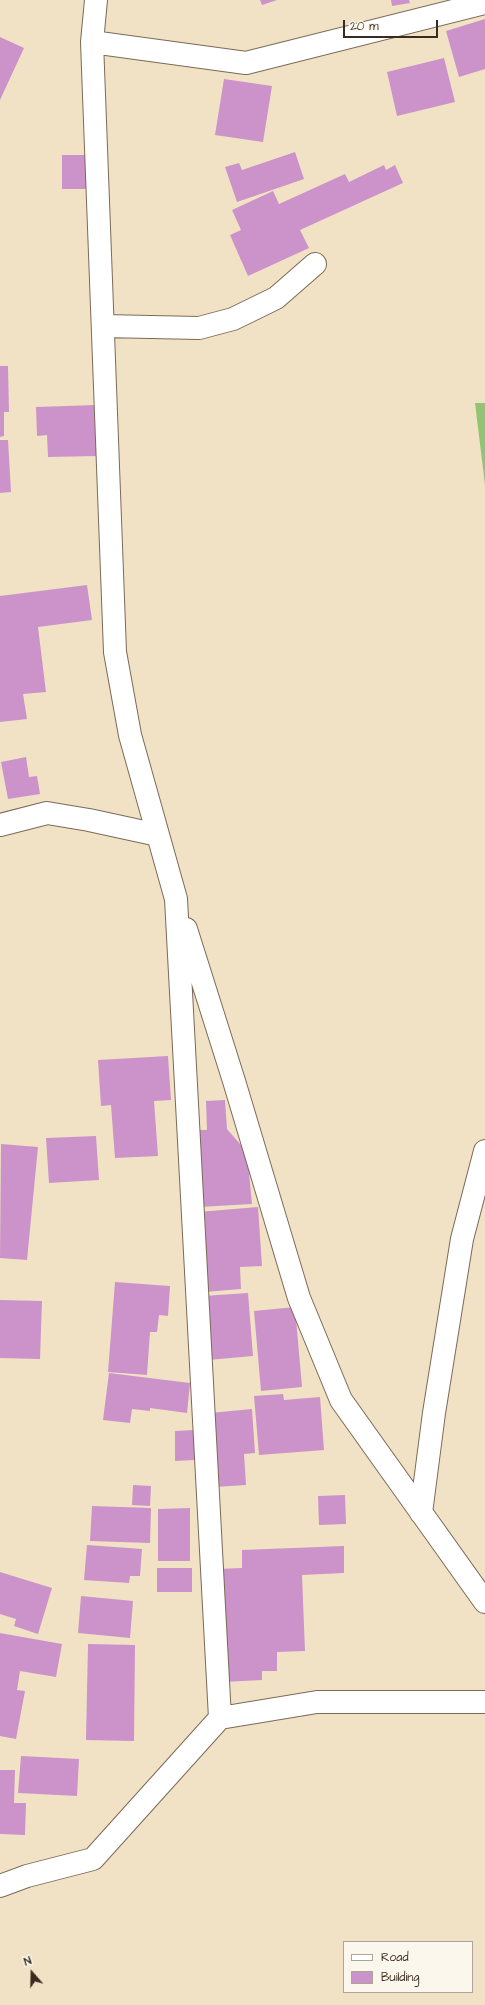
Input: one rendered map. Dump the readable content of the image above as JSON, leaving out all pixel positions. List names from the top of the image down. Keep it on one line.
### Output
{"legend":["Road","Building"],"scale_bar":"20 m","north":"top"}
